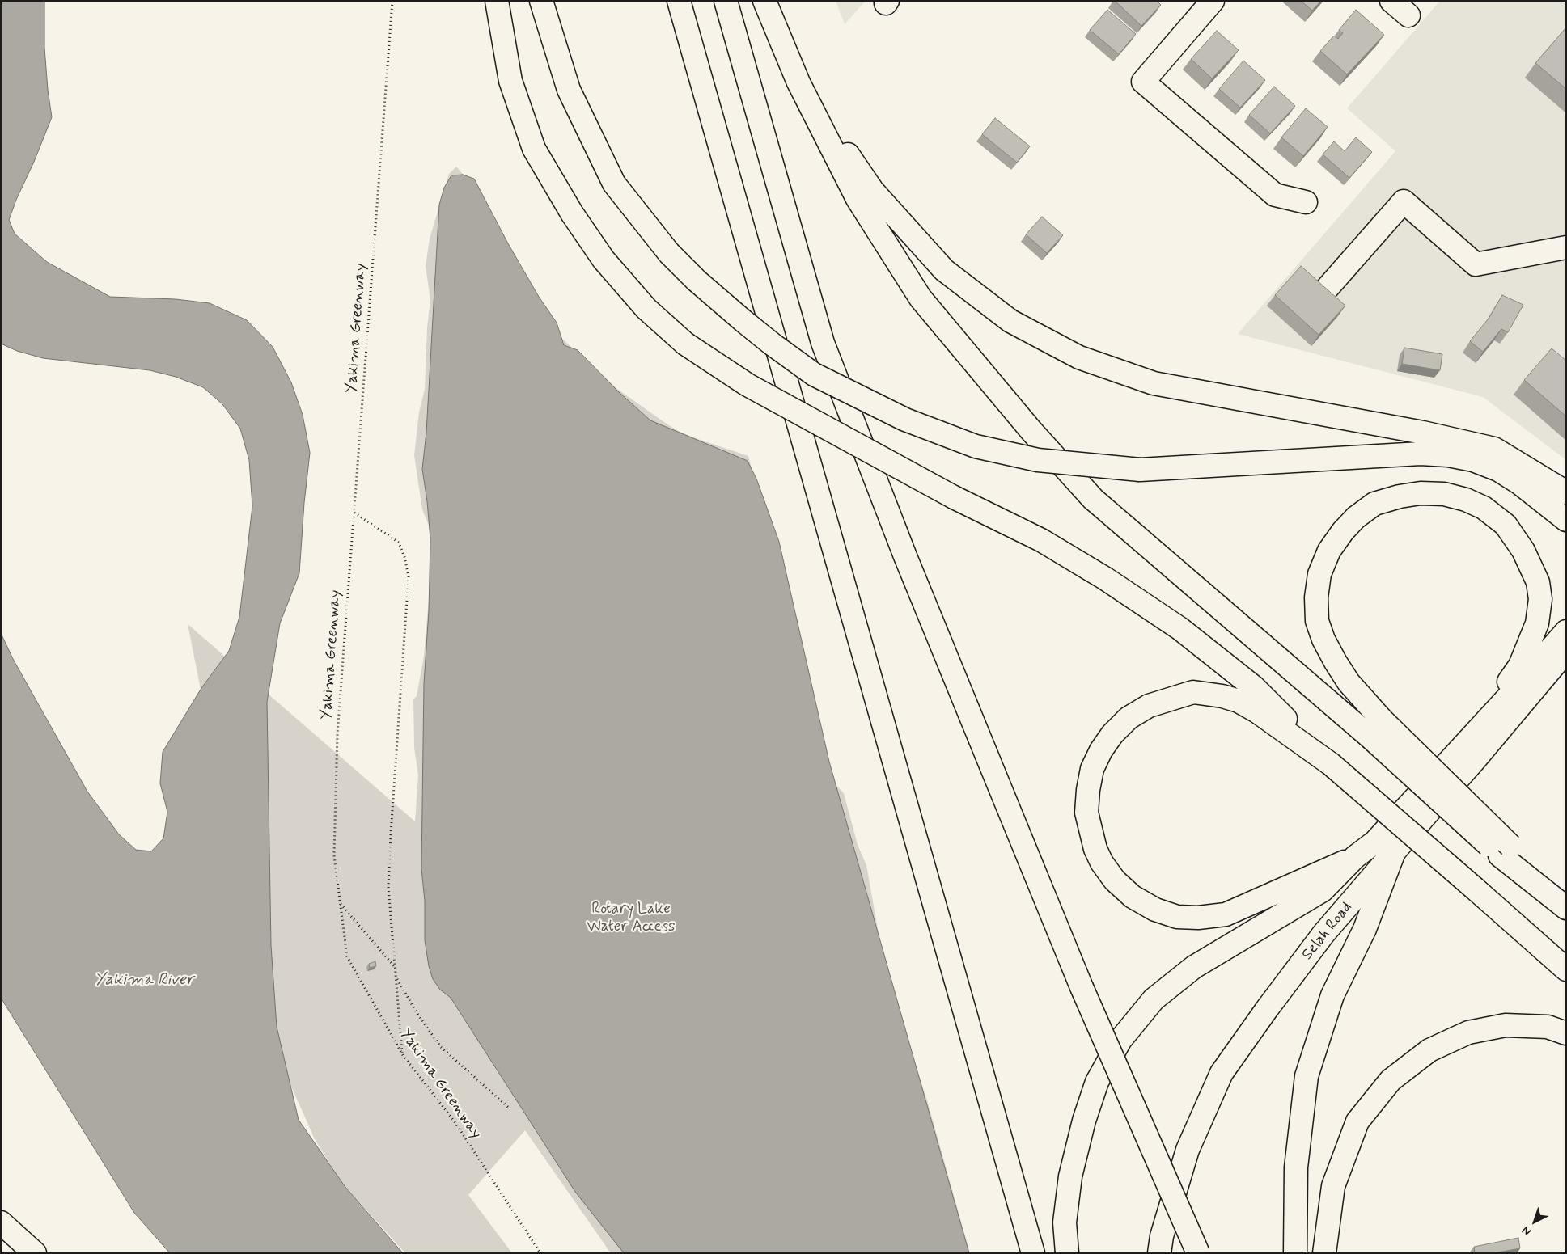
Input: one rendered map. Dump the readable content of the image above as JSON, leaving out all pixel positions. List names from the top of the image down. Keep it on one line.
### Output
{"streets":{"main road":["Selah Road"],"path":["Yakima Greenway"]},"water":["Yakima River"],"parks":["Rotary Lake Water Access"],"north":"bottom left"}
